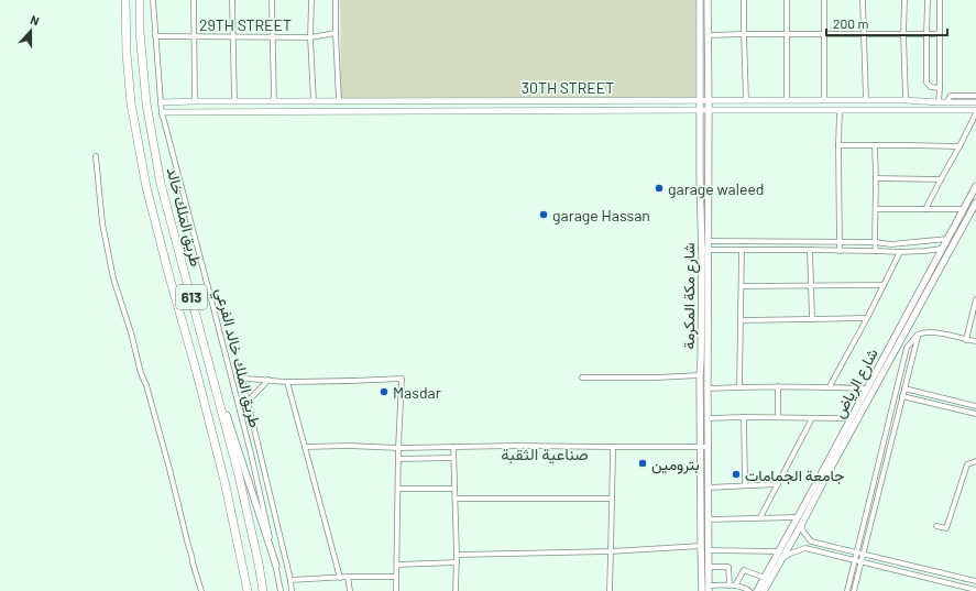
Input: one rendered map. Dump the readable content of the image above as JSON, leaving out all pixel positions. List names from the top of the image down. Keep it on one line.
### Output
{"streets":{"highway":["طريق الملك خالد","613"],"main road":["شارع مكة المكرمة","شارع الرياض"],"street":["29TH STREET","30TH STREET","طريق الملك خالد الفرعي"]},"crossings":[["29TH STREET","طريق الملك خالد الفرعي"],["30TH STREET","شارع مكة المكرمة"],["30TH STREET","طريق الملك خالد الفرعي"]],"districts":["صناعية الثقبة"],"places":["garage waleed","garage Hassan","Masdar","بترومين","جامعة الجمامات"],"scale_bar":"200 m","north":"top"}
